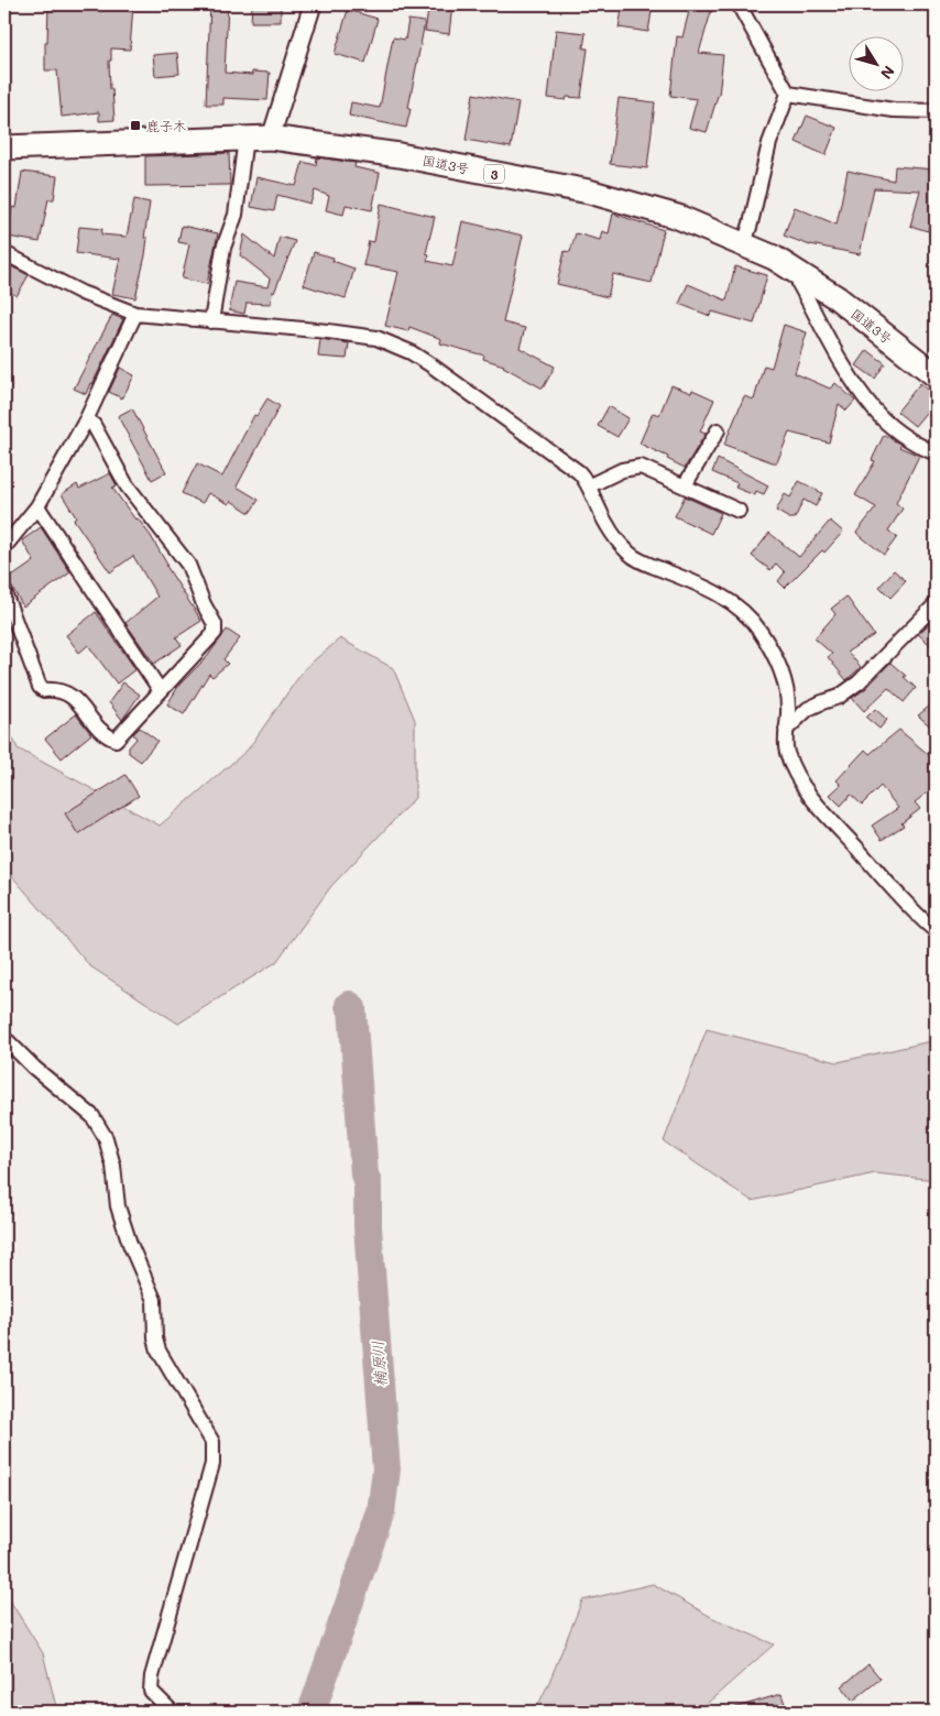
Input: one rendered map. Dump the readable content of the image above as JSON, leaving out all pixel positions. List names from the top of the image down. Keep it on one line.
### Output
{"streets":{"highway":["国道3号","3"]},"water":["楠原川"],"places":{"transit":["鹿子木"]},"north":"bottom right"}
